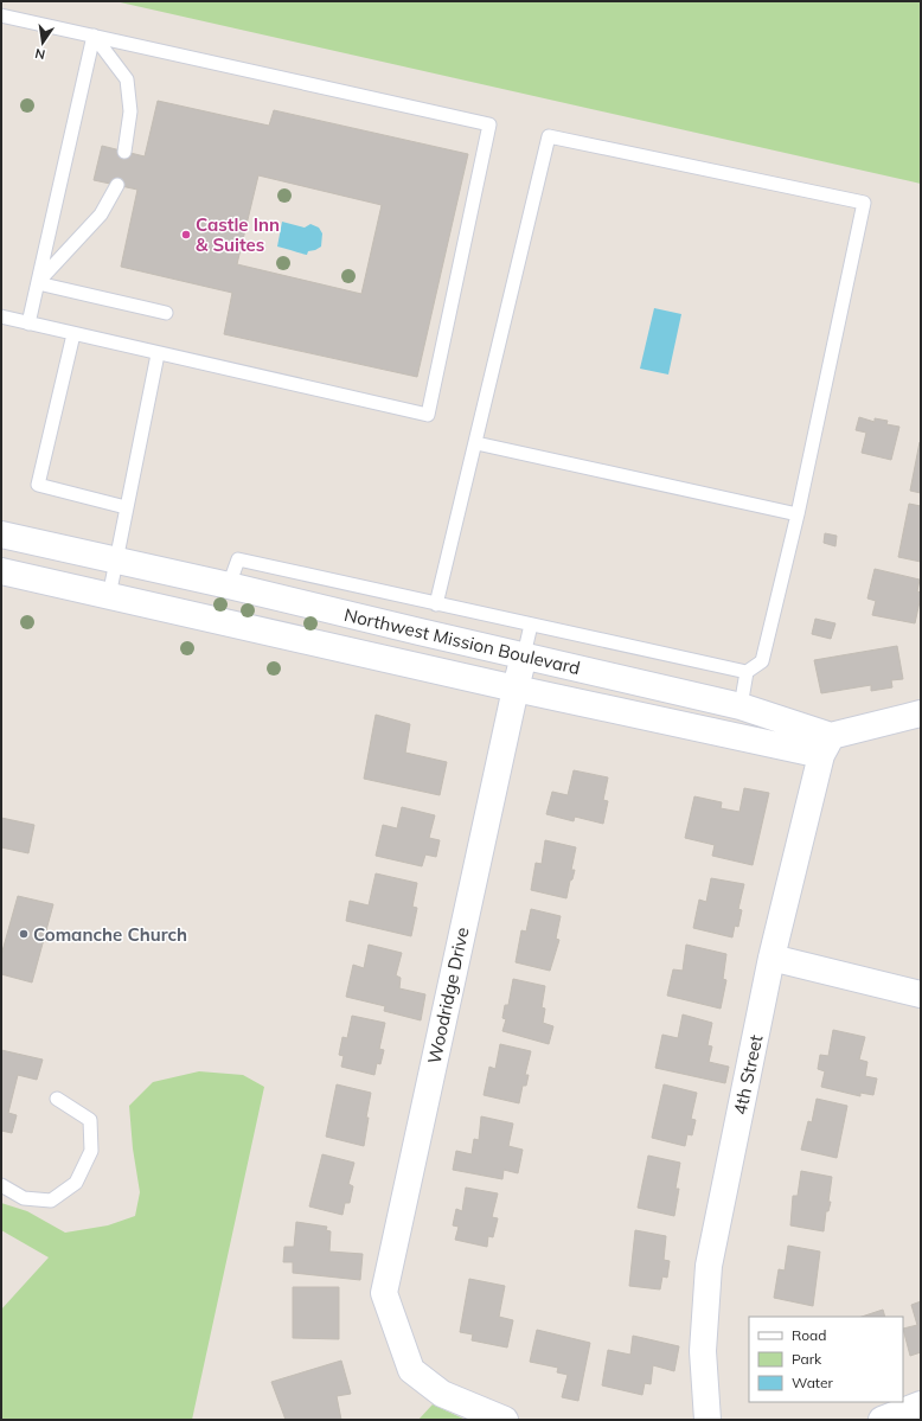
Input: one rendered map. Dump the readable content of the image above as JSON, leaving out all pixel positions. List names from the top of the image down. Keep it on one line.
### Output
{"streets":{"street":["Northwest Mission Boulevard","Woodridge Drive","4th Street"]},"crossings":[["Northwest Mission Boulevard","Woodridge Drive"],["Northwest Mission Boulevard","4th Street"]],"places":["Castle Inn & Suites","Comanche Church"],"legend":["Road","Park","Water"],"north":"bottom"}
